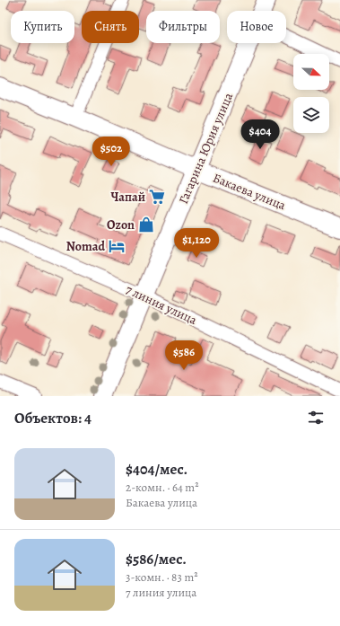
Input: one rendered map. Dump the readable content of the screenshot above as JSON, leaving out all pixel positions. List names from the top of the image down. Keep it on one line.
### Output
{"streets":{"main road":["Гагарина Юрия улица","Бакаева улица"],"street":["7 линия улица"]},"crossings":[["Гагарина Юрия улица","Бакаева улица"],["Гагарина Юрия улица","7 линия улица"]],"places":{"supermarket":["Чапай"],"shop":["Ozon"],"hotel":["Nomad"]},"north":"right","page":{"chip":["Купить","Снять","Фильтры","Новое"],"price":["$404","$502","$1,120","$586"],"heading":"Объектов: 4","list":[{"name":"$404/мес.","note":"2-комн. · 64 m² · Бакаева улица"},{"name":"$586/мес.","note":"3-комн. · 83 m² · 7 линия улица"}]}}
